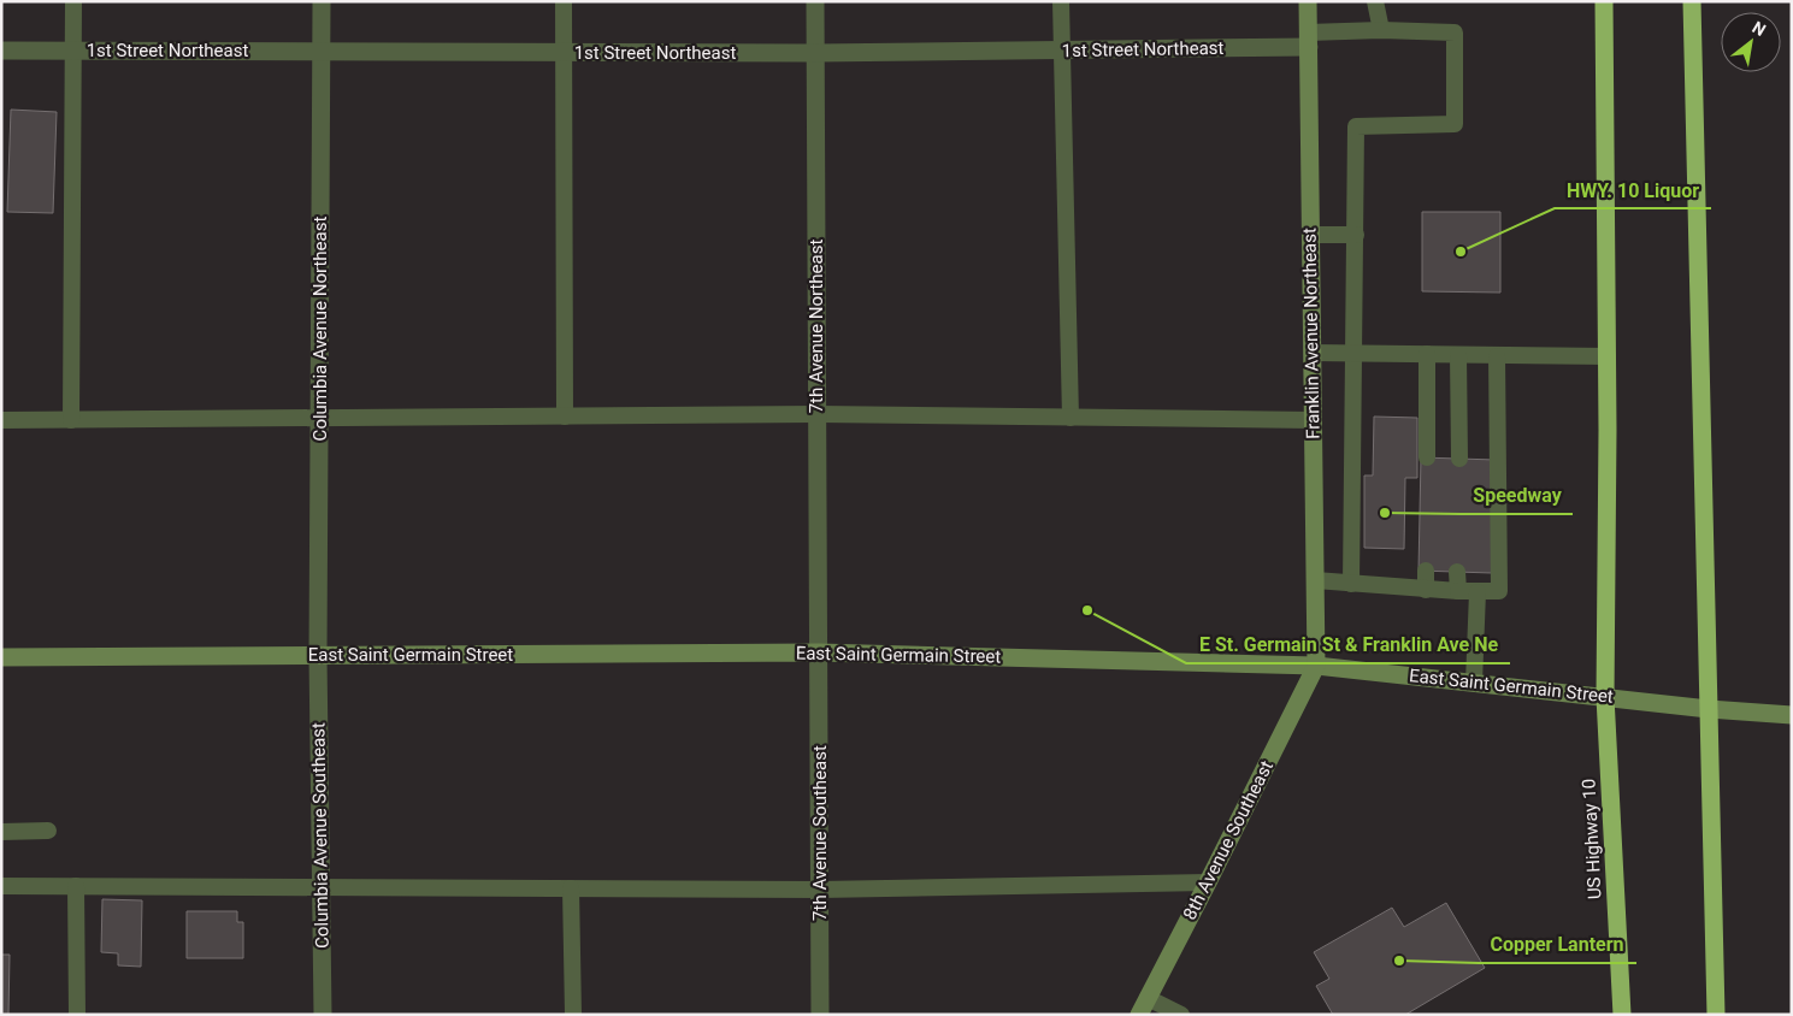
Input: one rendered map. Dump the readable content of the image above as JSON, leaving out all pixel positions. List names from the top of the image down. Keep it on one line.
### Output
{"streets":{"highway":["US Highway 10"],"main road":["Franklin Avenue Northeast","East Saint Germain Street","8th Avenue Southeast"],"street":["1st Street Northeast","7th Avenue Northeast","Columbia Avenue Northeast","7th Avenue Southeast","Columbia Avenue Southeast"]},"crossings":[["1st Street Northeast","7th Avenue Northeast"],["1st Street Northeast","Columbia Avenue Northeast"],["1st Street Northeast","Franklin Avenue Northeast"],["7th Avenue Northeast","East Saint Germain Street"],["7th Avenue Northeast","7th Avenue Southeast"],["Columbia Avenue Northeast","East Saint Germain Street"],["Columbia Avenue Northeast","Columbia Avenue Southeast"],["Franklin Avenue Northeast","East Saint Germain Street"],["Franklin Avenue Northeast","8th Avenue Southeast"],["East Saint Germain Street","7th Avenue Southeast"],["East Saint Germain Street","Columbia Avenue Southeast"],["East Saint Germain Street","US Highway 10"],["East Saint Germain Street","8th Avenue Southeast"]],"places":["HWY. 10 Liquor","Speedway","E St. Germain St & Franklin Ave Ne","Copper Lantern"],"north":"top right"}
